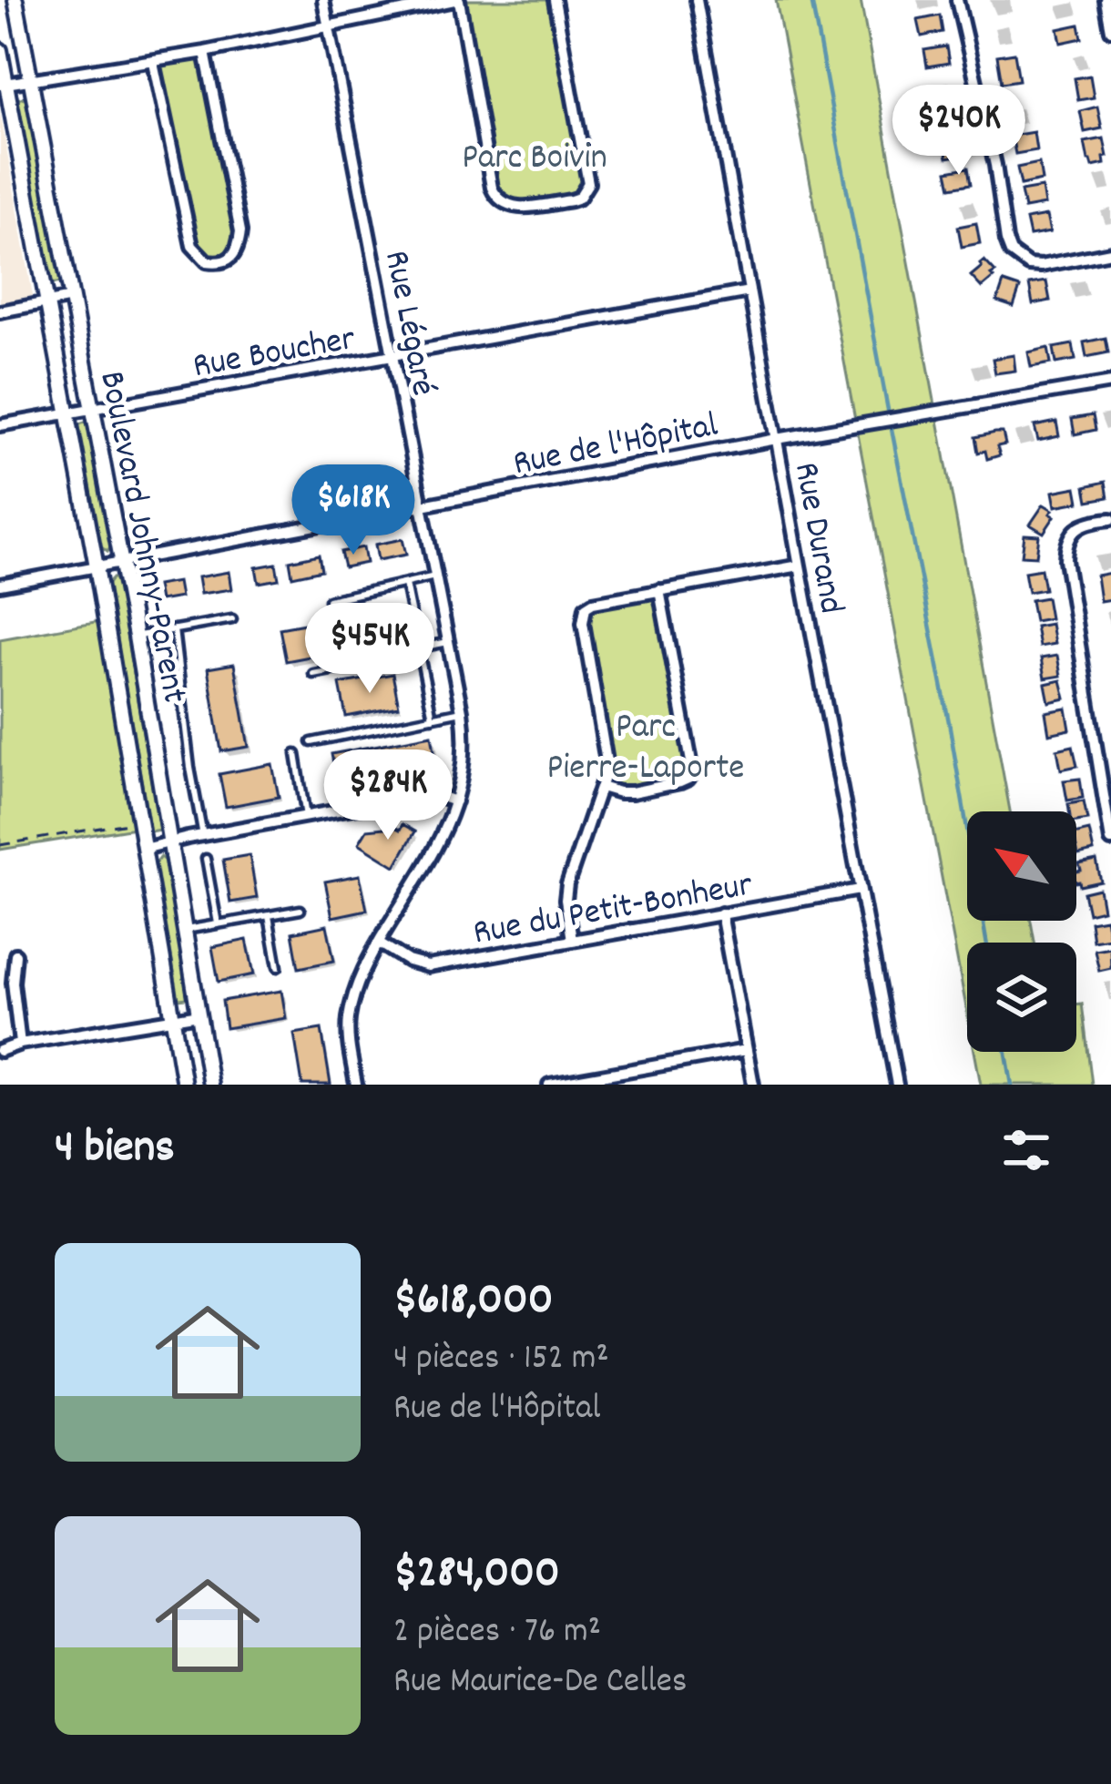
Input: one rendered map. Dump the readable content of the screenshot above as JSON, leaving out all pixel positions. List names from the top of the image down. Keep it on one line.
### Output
{"streets":{"street":["Rue Légaré","Rue Boucher","Rue de l'Hôpital","Boulevard Johnny-Parent","Rue Durand","Rue du Petit-Bonheur"]},"crossings":[["Rue Légaré","Rue Boucher"],["Rue Légaré","Rue de l'Hôpital"],["Rue Légaré","Rue du Petit-Bonheur"],["Rue Boucher","Boulevard Johnny-Parent"],["Rue Boucher","Rue Durand"],["Rue de l'Hôpital","Boulevard Johnny-Parent"],["Rue de l'Hôpital","Rue Durand"],["Rue Durand","Rue du Petit-Bonheur"]],"parks":["Parc Boivin","Parc Pierre-Laporte"],"north":"top left","page":{"price":["$240K","$618K","$454K","$284K"],"heading":"4 biens","list":[{"name":"$618,000","note":"4 pièces · 152 m² · Rue de l'Hôpital"},{"name":"$284,000","note":"2 pièces · 76 m² · Rue Maurice-De Celles"}]}}
